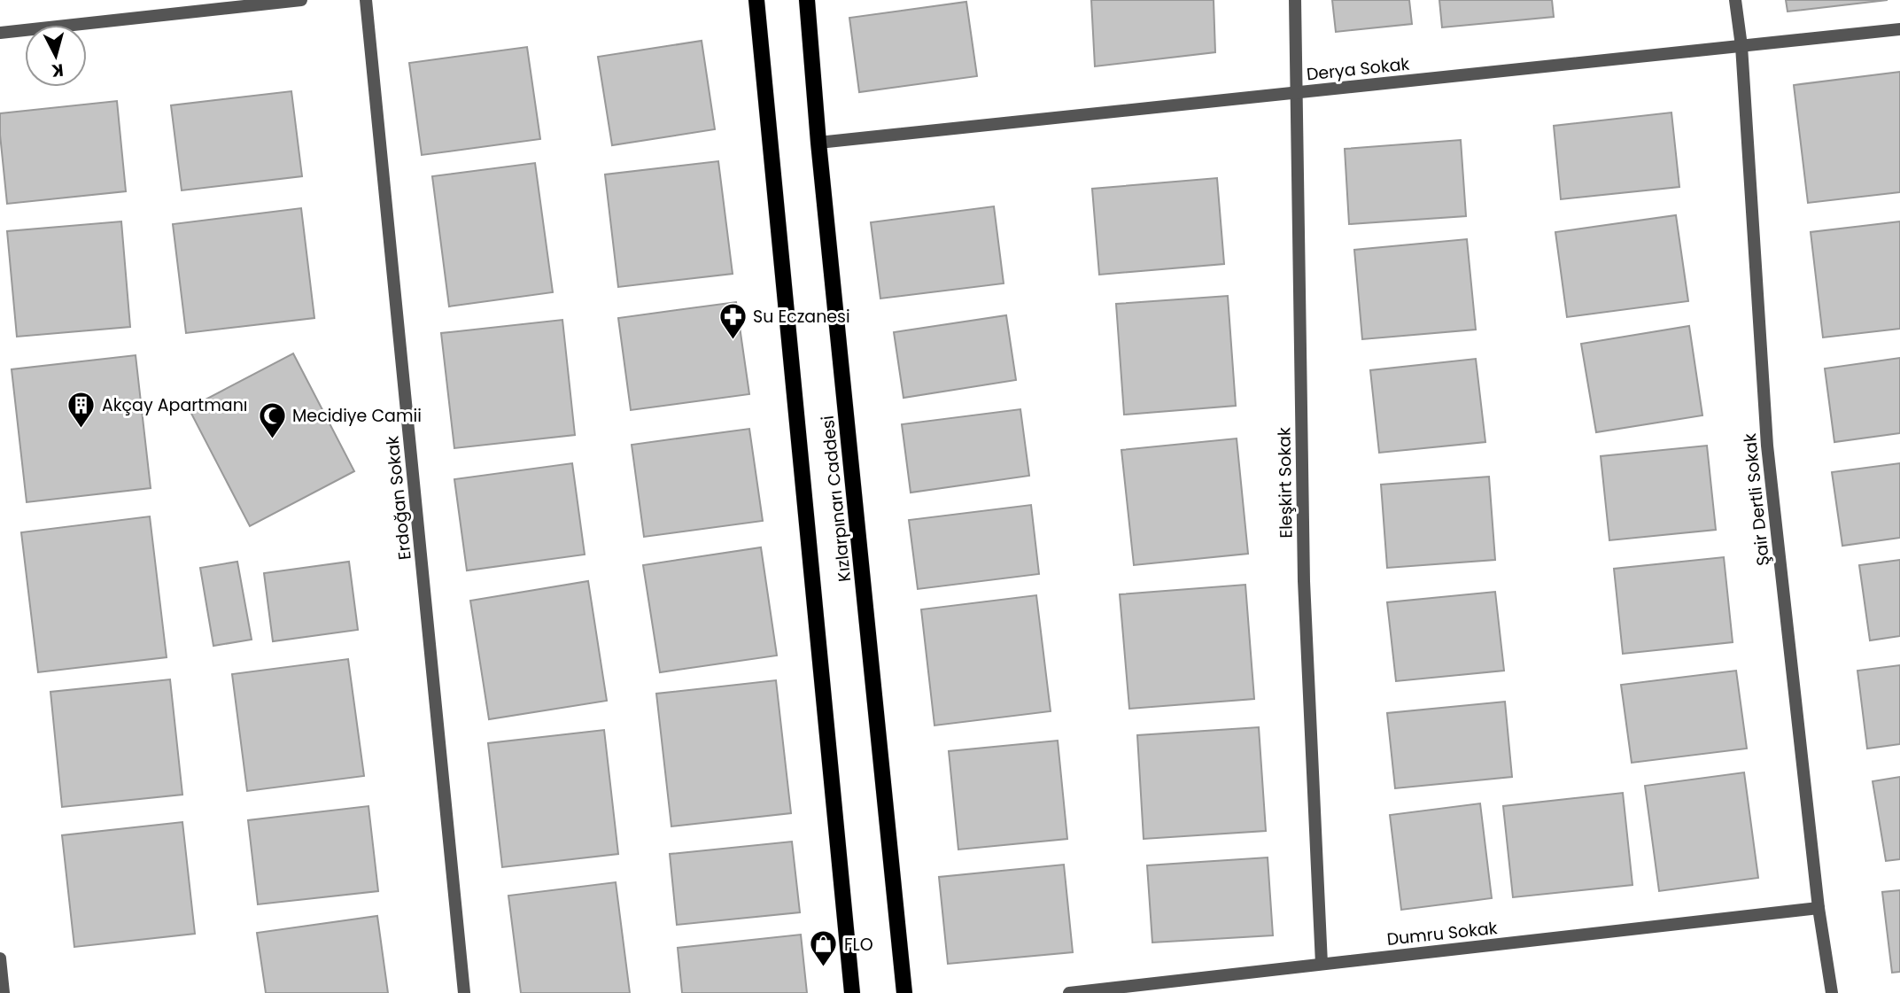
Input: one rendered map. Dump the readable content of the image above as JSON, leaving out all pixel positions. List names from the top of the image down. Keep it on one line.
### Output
{"streets":{"main road":["Kızlarpınarı Caddesi"],"street":["Derya Sokak","Eleşkirt Sokak","Erdoğan Sokak","Şair Dertli Sokak","Dumru Sokak"]},"crossings":[["Derya Sokak","Eleşkirt Sokak"],["Derya Sokak","Kızlarpınarı Caddesi"],["Derya Sokak","Şair Dertli Sokak"],["Eleşkirt Sokak","Dumru Sokak"],["Şair Dertli Sokak","Dumru Sokak"]],"places":{"pharmacy":["Su Eczanesi"],"building":["Akçay Apartmanı"],"mosque":["Mecidiye Camii"],"shop":["FLO"]},"north":"bottom"}
